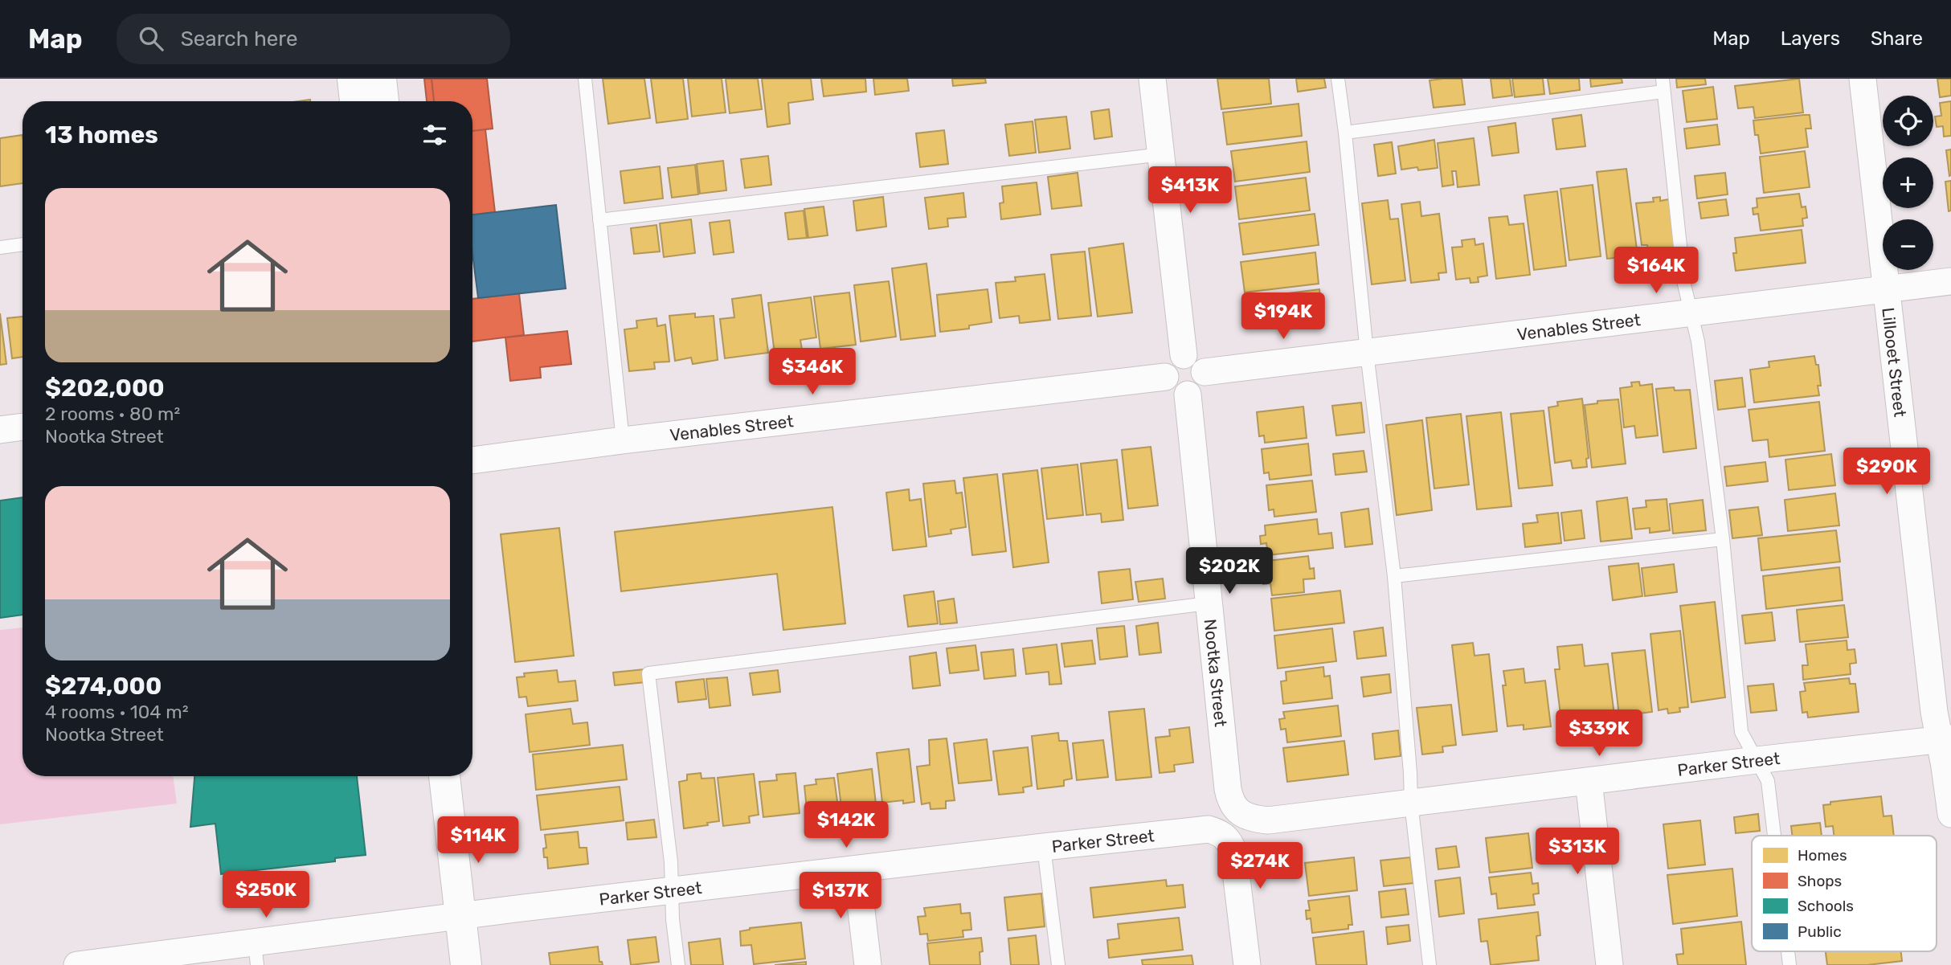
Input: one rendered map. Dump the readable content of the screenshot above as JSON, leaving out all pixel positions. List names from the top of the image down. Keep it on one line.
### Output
{"streets":{"street":["Venables Street","Lillooet Street","Nootka Street","Parker Street"]},"crossings":[["Venables Street","Lillooet Street"],["Venables Street","Nootka Street"],["Lillooet Street","Parker Street"],["Nootka Street","Parker Street"]],"legend":["Homes","Shops","Schools","Public"],"page":{"header":"Map","search":"Search here","nav":["Map","Layers","Share"],"map_buttons":["+","−"],"heading":"13 homes","price":["$413K","$164K","$194K","$346K","$290K","$202K","$339K","$142K","$114K","$313K","$274K","$250K","$137K"],"list":[{"name":"$202,000","note":"2 rooms · 80 m² · Nootka Street"},{"name":"$274,000","note":"4 rooms · 104 m² · Nootka Street"}]}}
